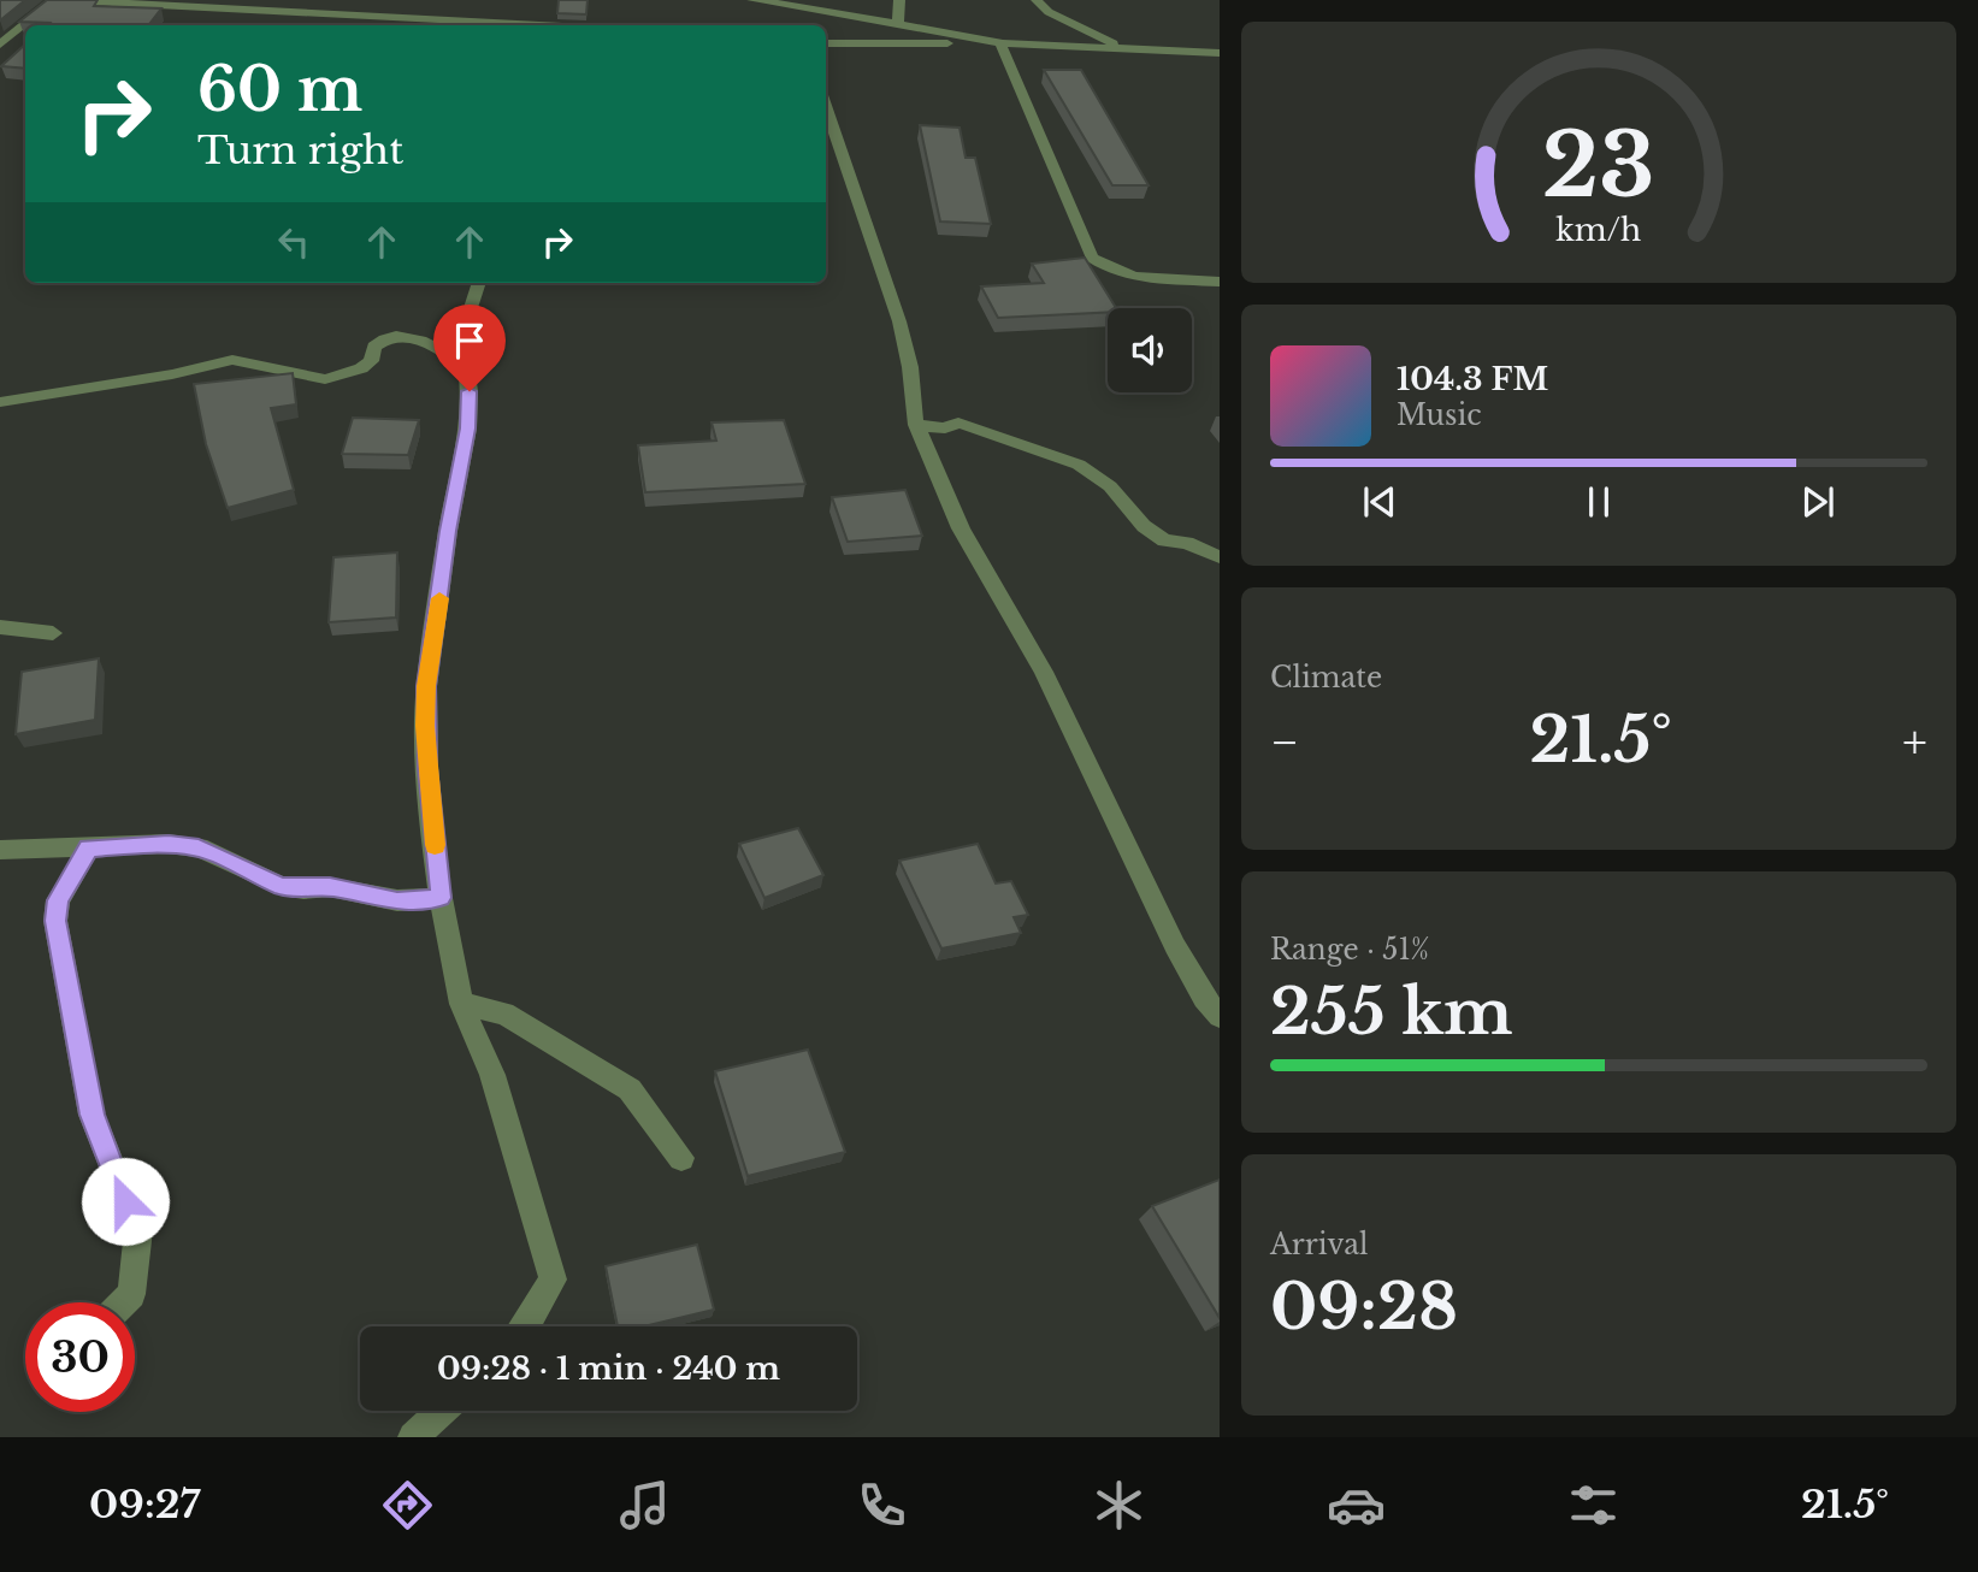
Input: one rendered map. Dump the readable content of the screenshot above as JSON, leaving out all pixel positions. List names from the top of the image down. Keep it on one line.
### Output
{"page":{"turn":["60 m","Turn right"],"song":["104.3 FM","Music"],"tile":["Climate",["Range · 51%","255 km"],["Arrival","09:28"]],"heat":["−","21.5°","+"],"limit":"30","trip":"09:28 · 1 min · 240 m","tabs":["09:27","21.5°"],"gauge":["23","km/h"]}}
